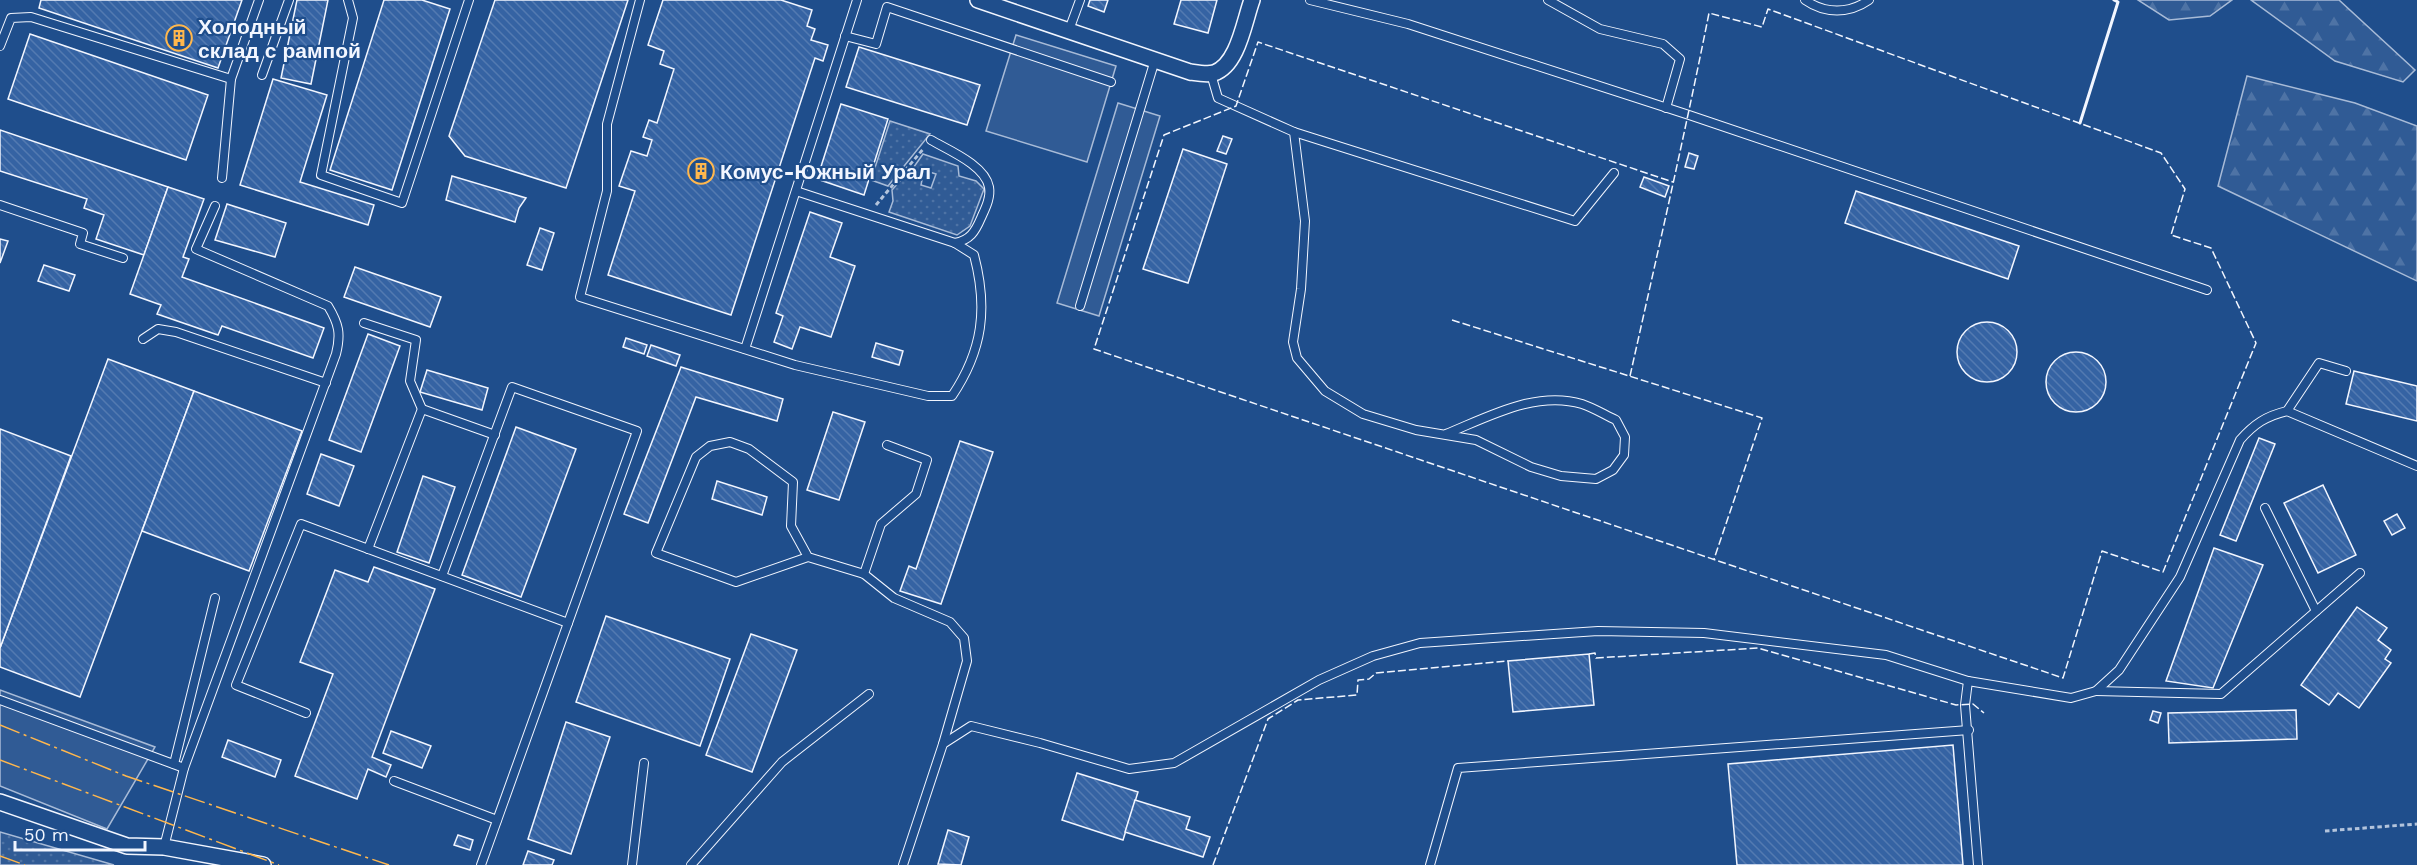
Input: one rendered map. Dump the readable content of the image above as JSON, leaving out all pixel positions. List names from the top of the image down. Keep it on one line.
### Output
{"places":{"building":["Холодный склад с рампой","Комус-Южный Урал"]},"scale_bar":"50 m"}
